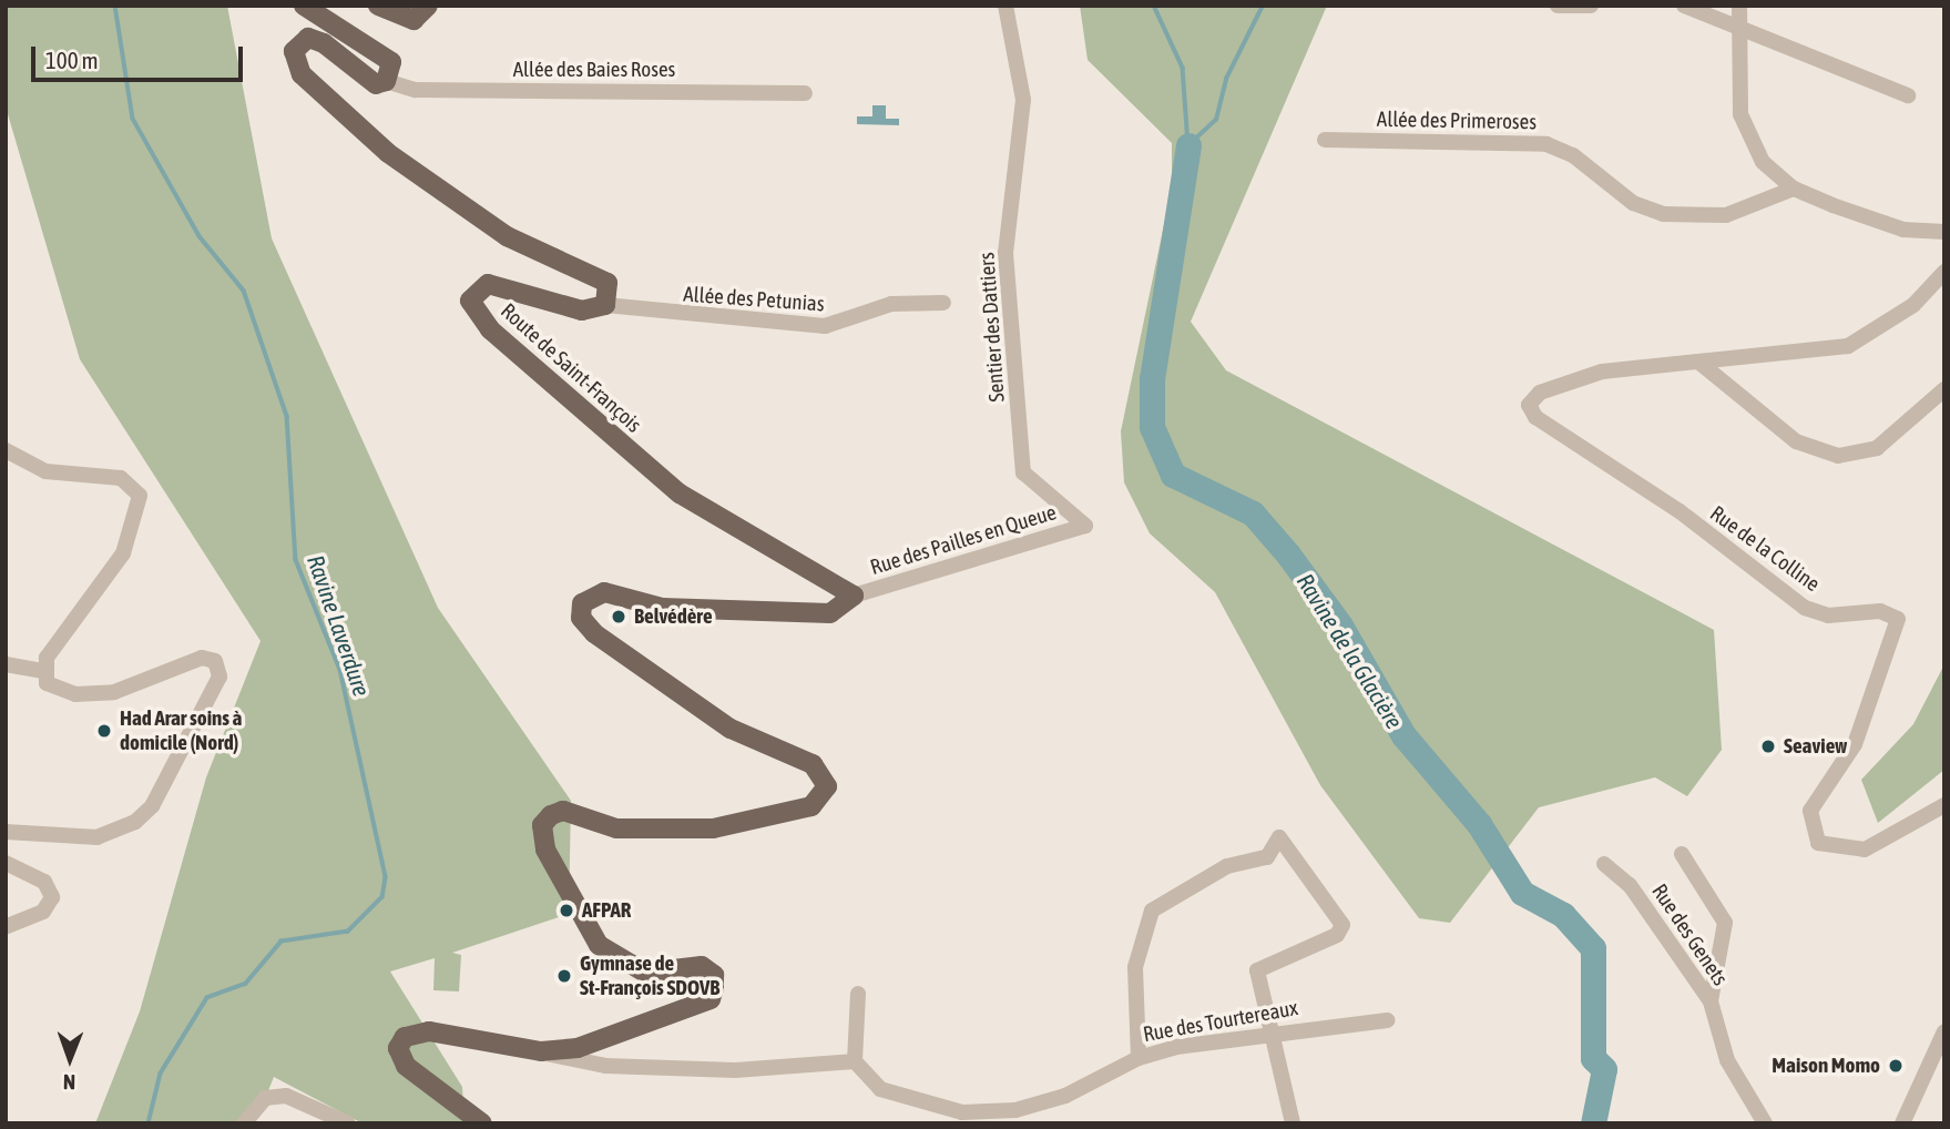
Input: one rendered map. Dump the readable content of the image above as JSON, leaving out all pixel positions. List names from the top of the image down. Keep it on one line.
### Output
{"streets":{"main road":["Route de Saint-François"],"street":["Allée des Baies Roses","Allée des Primeroses","Allée des Petunias","Sentier des Dattiers","Rue des Pailles en Queue","Rue de la Colline","Rue des Genets","Rue des Tourtereaux"]},"crossings":[["Allée des Petunias","Route de Saint-François"],["Sentier des Dattiers","Rue des Pailles en Queue"],["Route de Saint-François","Rue des Pailles en Queue"]],"water":["Ravine Laverdure","Ravine de la Glacière"],"places":["Belvédère","Had Arar soins à domicile (Nord)","Seaview","AFPAR","Gymnase de St-François SDOVB","Maison Momo"],"scale_bar":"100 m","north":"bottom"}
